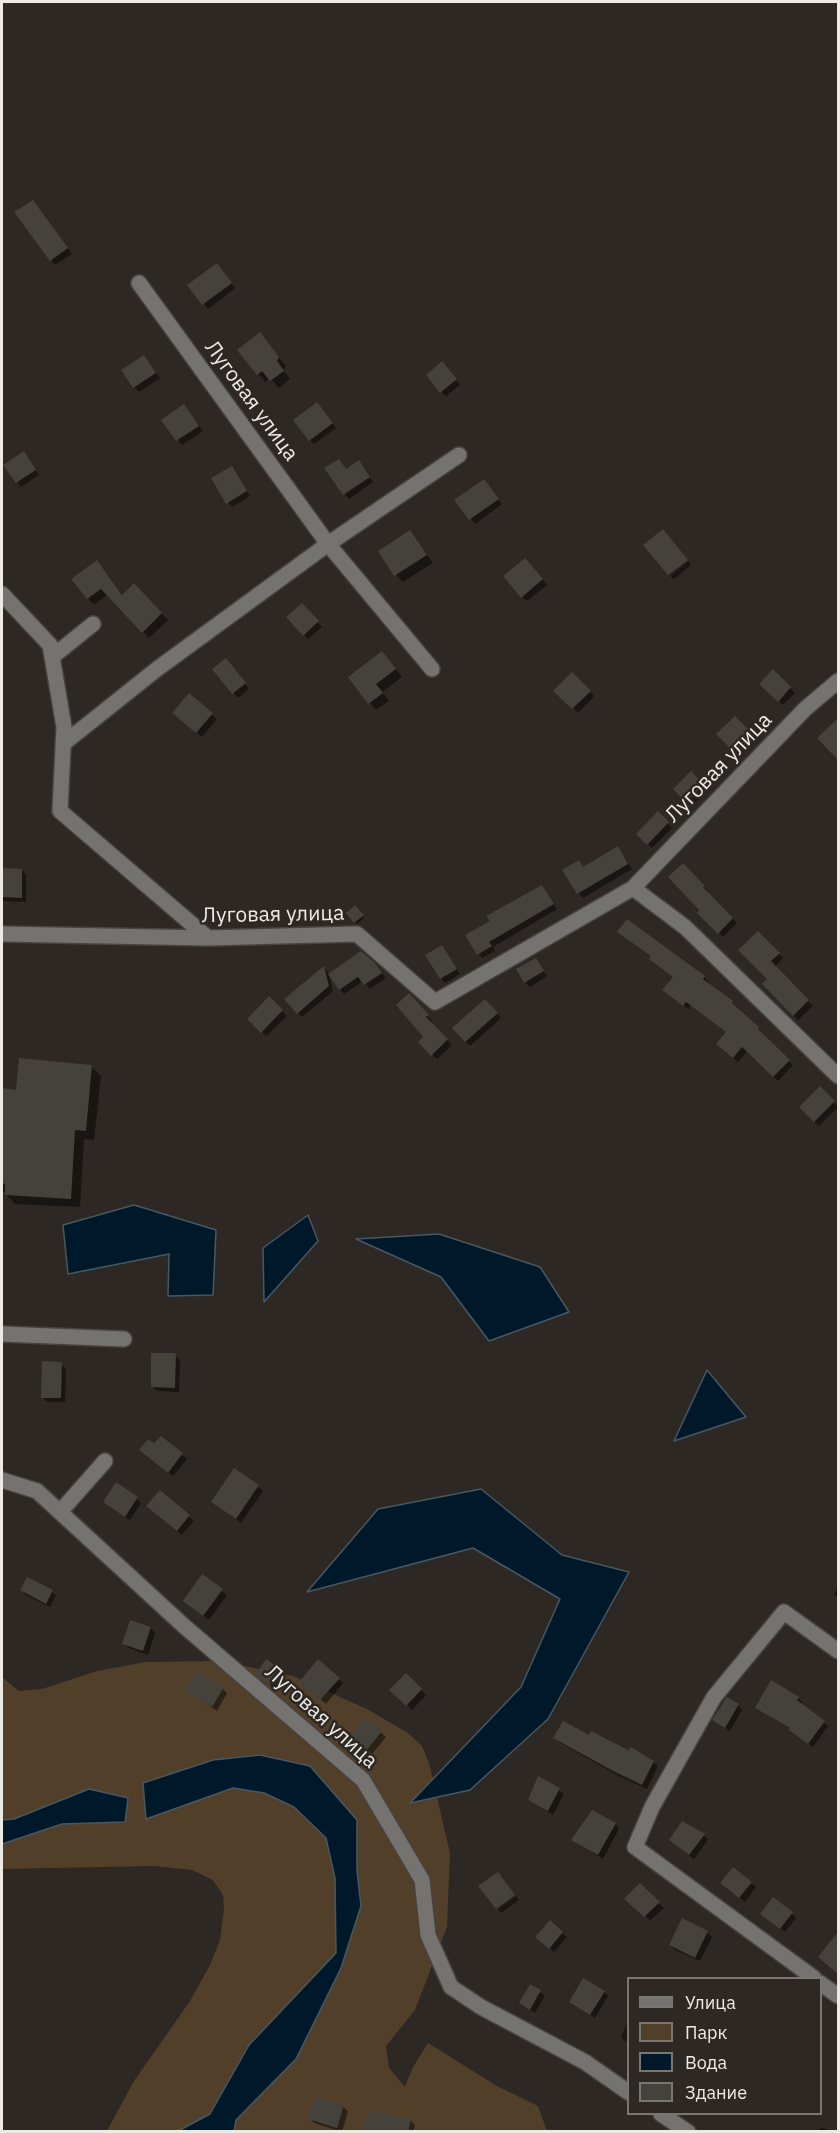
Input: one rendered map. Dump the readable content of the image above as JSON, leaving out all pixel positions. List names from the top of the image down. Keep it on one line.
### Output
{"streets":{"street":["Луговая улица"]},"legend":["Улица","Парк","Вода","Здание"]}
